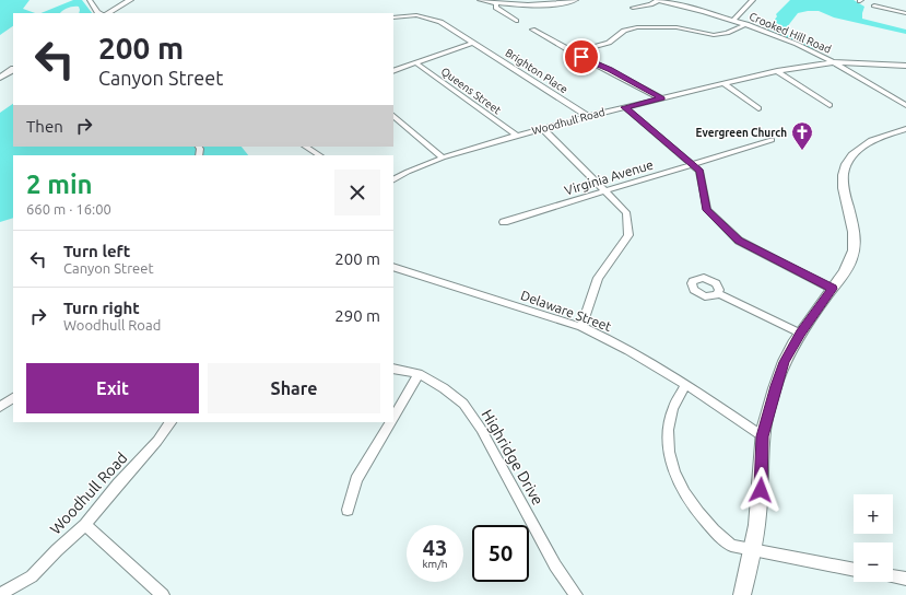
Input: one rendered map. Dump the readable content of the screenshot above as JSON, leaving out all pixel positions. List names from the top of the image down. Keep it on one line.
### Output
{"streets":{"street":["Crooked Hill Road","Brighton Place","Queens Street","Woodhull Road","Virginia Avenue","Delaware Street","Highridge Drive"]},"crossings":[["Crooked Hill Road","Woodhull Road"],["Brighton Place","Woodhull Road"],["Queens Street","Woodhull Road"]],"places":{"church":["Evergreen Church"]},"page":{"turn":["200 m","Canyon Street"],"then":"Then","heading":["2 min","660 m · 16:00"],"list":[{"name":"Turn left","note":"Canyon Street","value":"200 m"},{"name":"Turn right","note":"Woodhull Road","value":"290 m"}],"buttons":["Exit","Share"],"map_buttons":["+","−"],"speed":"43 km/h","limit":"50"}}
